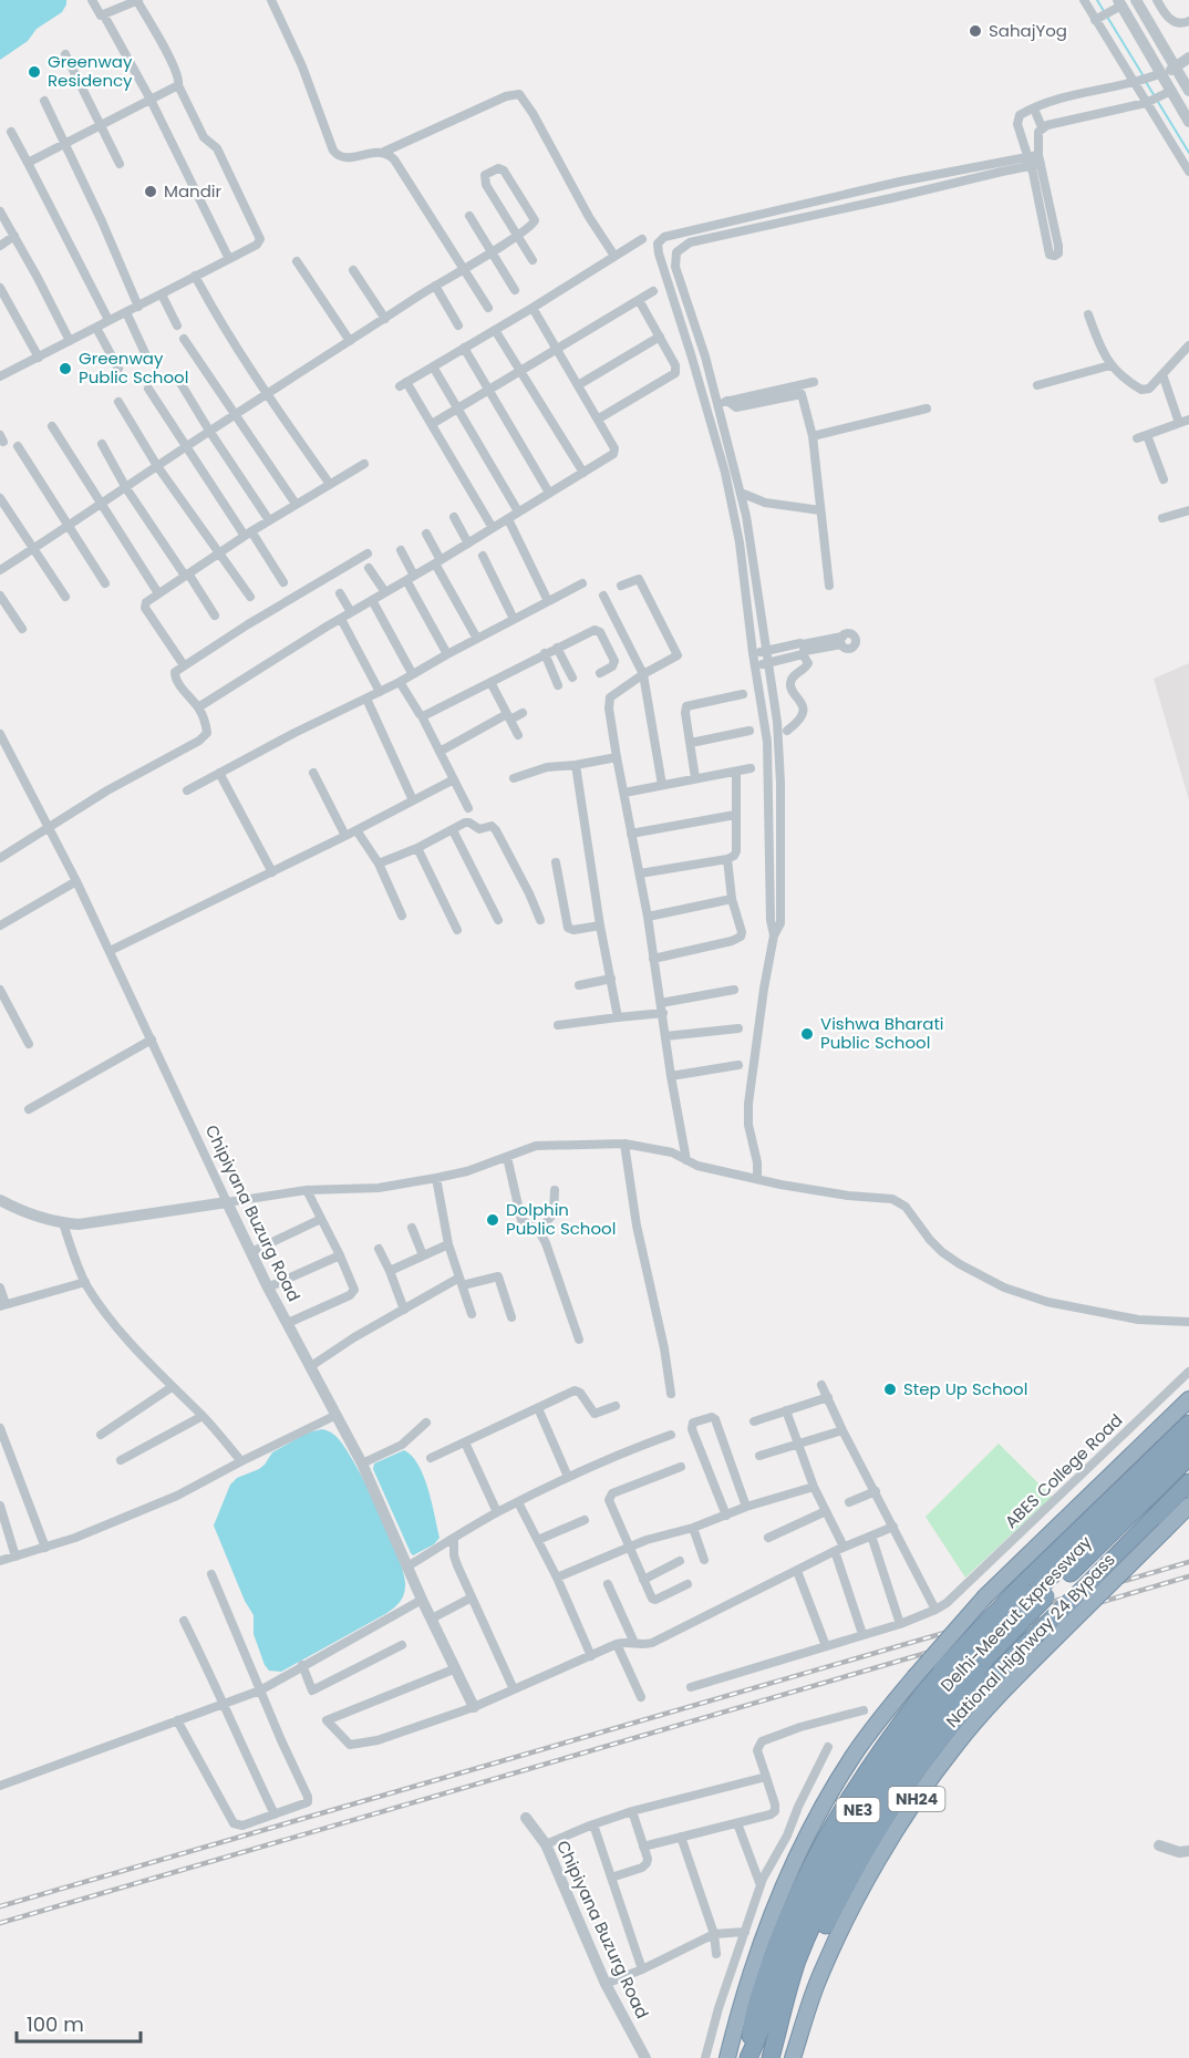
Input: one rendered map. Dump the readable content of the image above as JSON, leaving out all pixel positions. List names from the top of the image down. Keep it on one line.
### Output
{"streets":{"highway":["Delhi-Meerut Expressway","National Highway 24 Bypass","NH24","NE3"],"street":["Chipiyana Buzurg Road","ABES College Road"]},"places":["SahajYog","Greenway Residency","Mandir","Greenway Public School","Vishwa Bharati Public School","Dolphin Public School","Step Up School"],"scale_bar":"100 m"}
